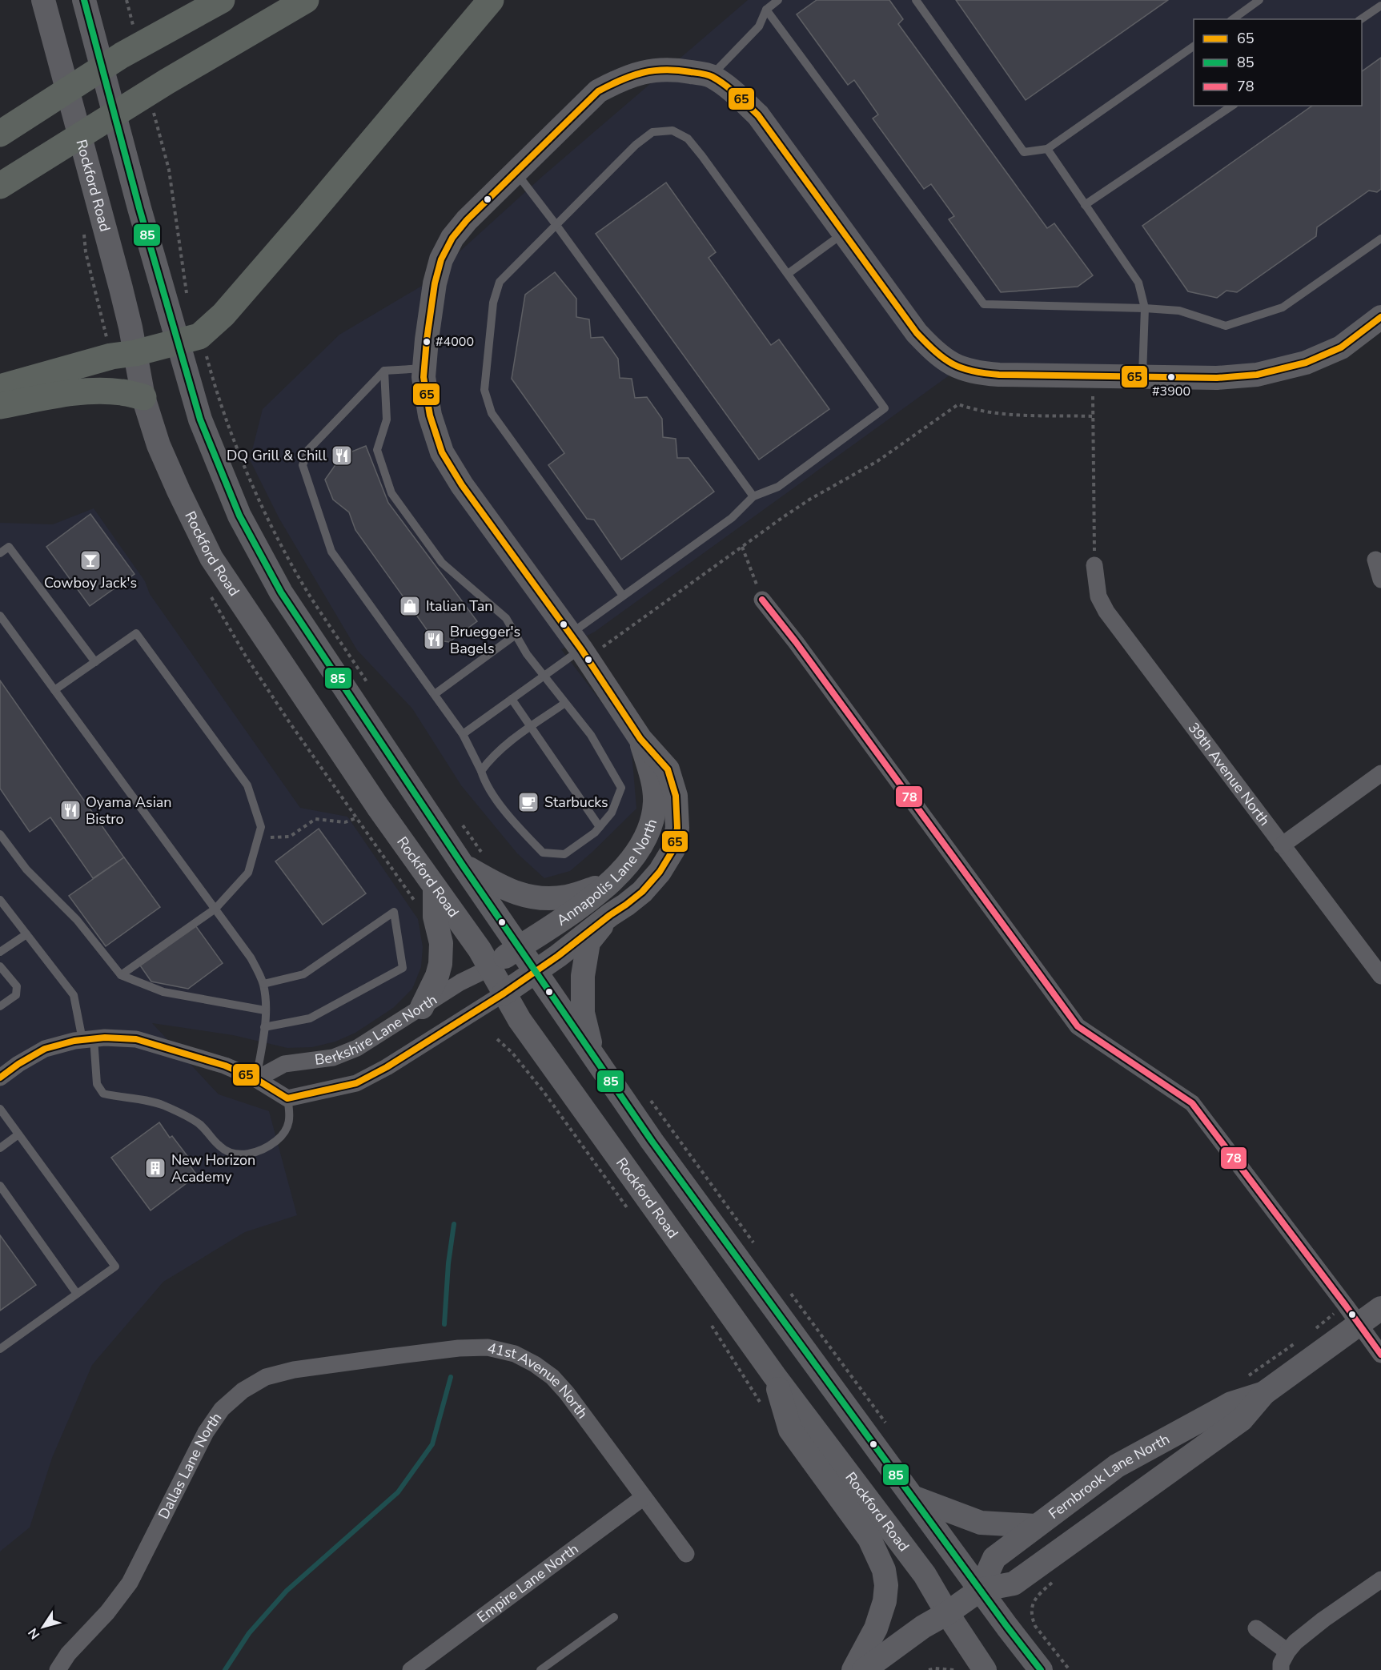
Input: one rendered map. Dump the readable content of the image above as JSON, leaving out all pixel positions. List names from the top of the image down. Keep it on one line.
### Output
{"streets":{"main road":["Rockford Road","Annapolis Lane North","Fernbrook Lane North"],"street":["39th Avenue North","Berkshire Lane North","41st Avenue North","Dallas Lane North","Empire Lane North"]},"crossings":[["Rockford Road","Annapolis Lane North"],["Rockford Road","Berkshire Lane North"],["Rockford Road","Fernbrook Lane North"],["Annapolis Lane North","Berkshire Lane North"],["41st Avenue North","Dallas Lane North"],["41st Avenue North","Empire Lane North"]],"places":{"other":["#4000","#3900"],"restaurant":["DQ Grill & Chill","Bruegger's Bagels","Oyama Asian Bistro"],"bar":["Cowboy Jack's"],"shop":["Italian Tan"],"cafe":["Starbucks"],"building":["New Horizon Academy"]},"lines":["transit line 85","transit line 65","transit line 78"],"legend":["65","85","78"],"north":"bottom left"}
